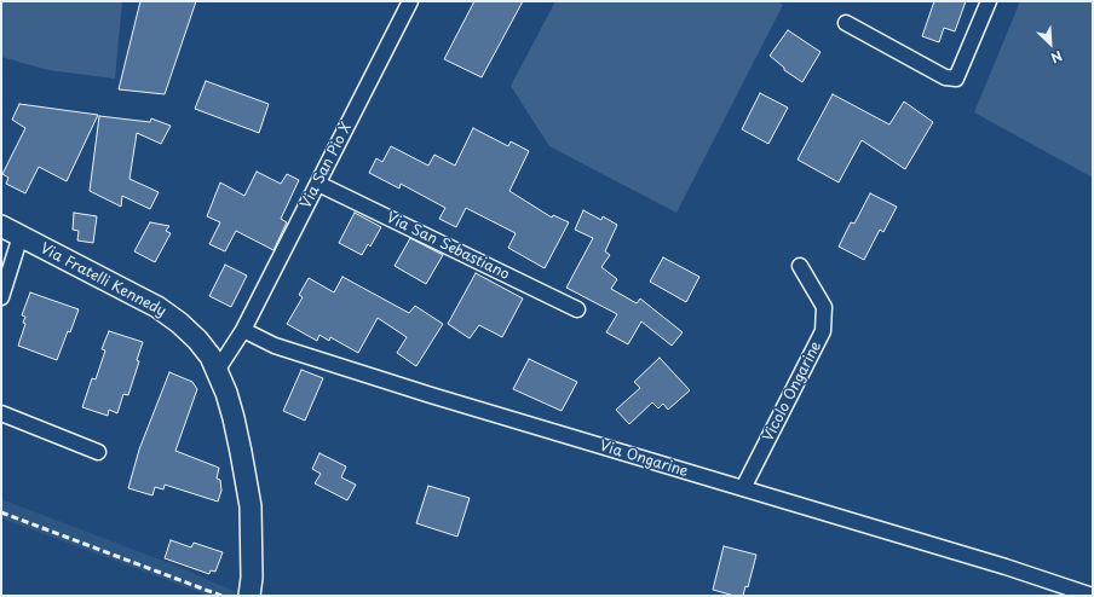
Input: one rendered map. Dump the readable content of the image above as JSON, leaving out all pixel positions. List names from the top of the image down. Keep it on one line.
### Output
{"streets":{"street":["Via San Pio X","Via San Sebastiano","Via Fratelli Kennedy","Vicolo Ongarine","Via Ongarine"]},"crossings":[["Via San Pio X","Via San Sebastiano"],["Via San Pio X","Via Ongarine"],["Vicolo Ongarine","Via Ongarine"]],"north":"bottom right"}
